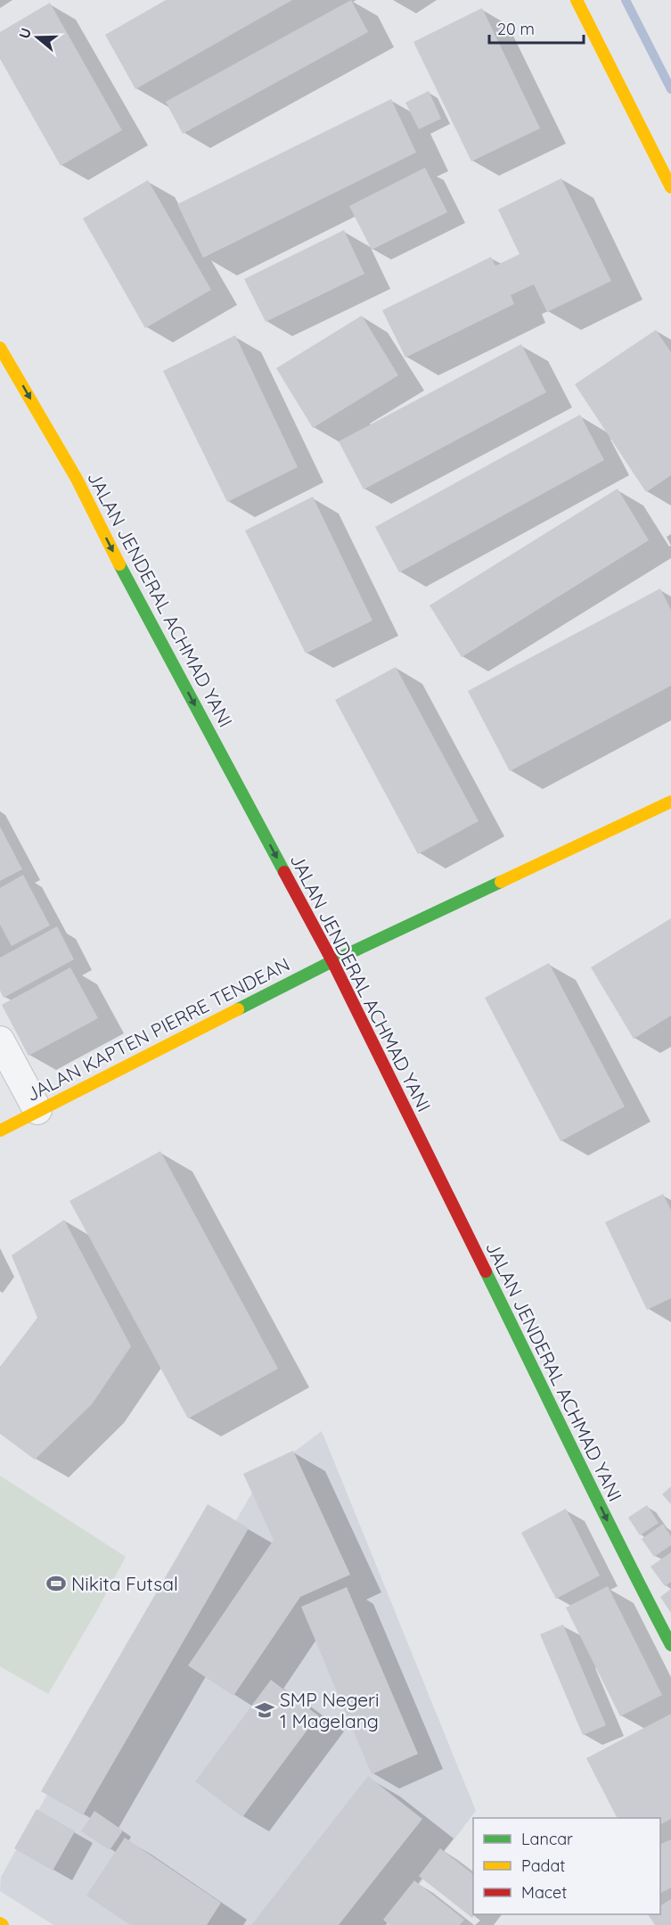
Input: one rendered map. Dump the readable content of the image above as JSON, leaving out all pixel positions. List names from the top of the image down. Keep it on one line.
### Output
{"streets":{"main road":["JALAN JENDERAL ACHMAD YANI","JALAN KAPTEN PIERRE TENDEAN"]},"crossings":[["JALAN JENDERAL ACHMAD YANI","JALAN KAPTEN PIERRE TENDEAN"]],"one_way":["JALAN JENDERAL ACHMAD YANI"],"places":{"sports":["Nikita Futsal"],"school or university":["SMP Negeri 1 Magelang"]},"legend":["Lancar","Padat","Macet"],"scale_bar":"20 m","north":"left"}
